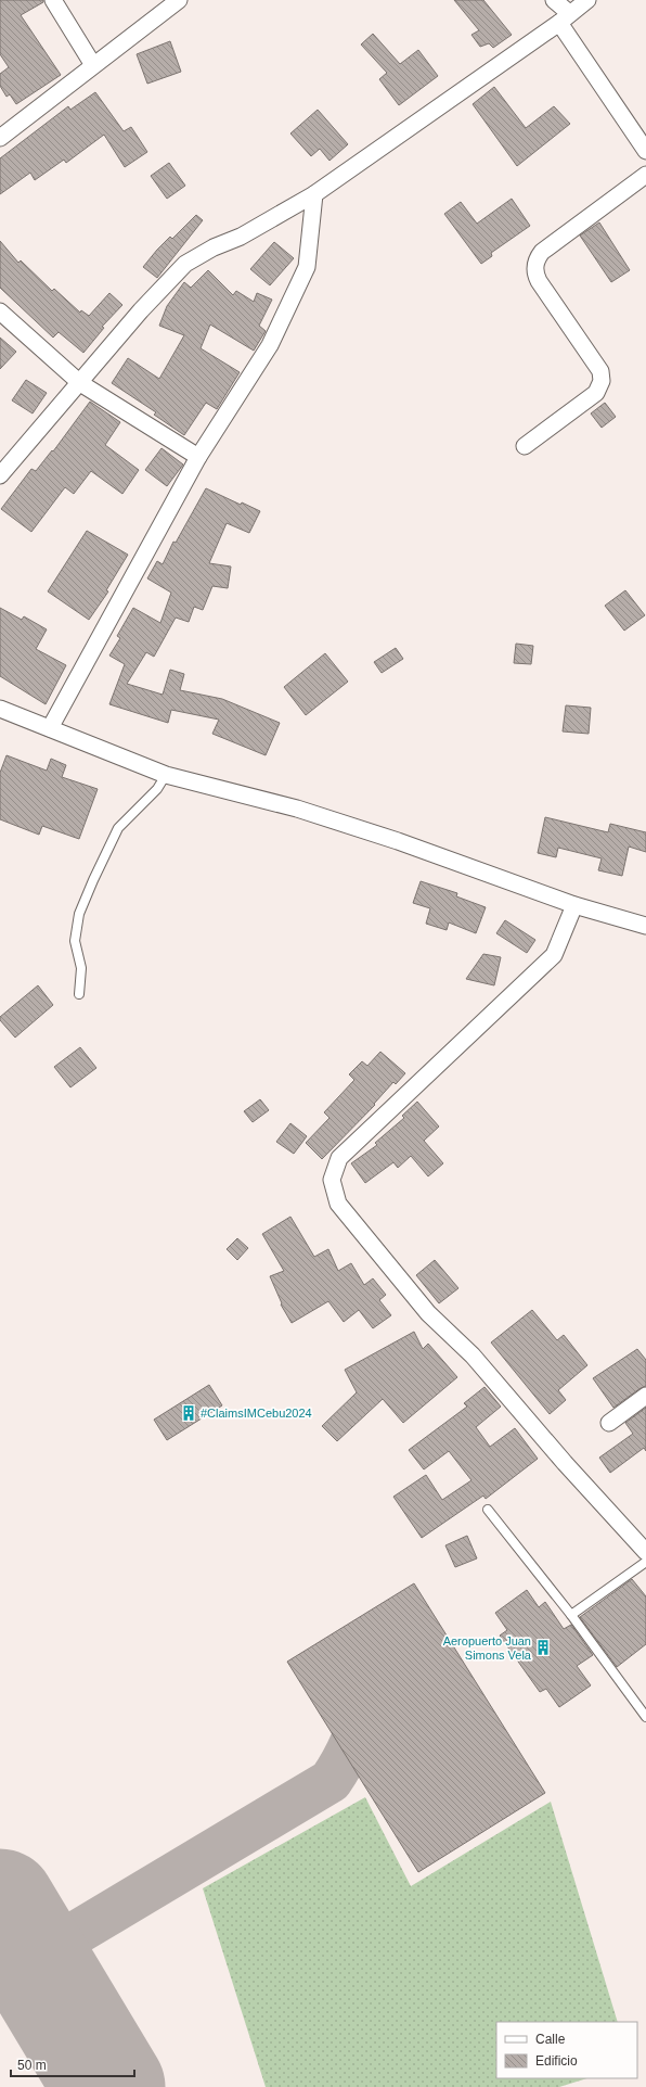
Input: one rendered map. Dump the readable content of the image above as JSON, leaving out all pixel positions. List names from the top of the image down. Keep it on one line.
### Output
{"places":{"building":["#ClaimsIMCebu2024","Aeropuerto Juan Simons Vela"]},"legend":["Calle","Edificio"],"scale_bar":"50 m"}
